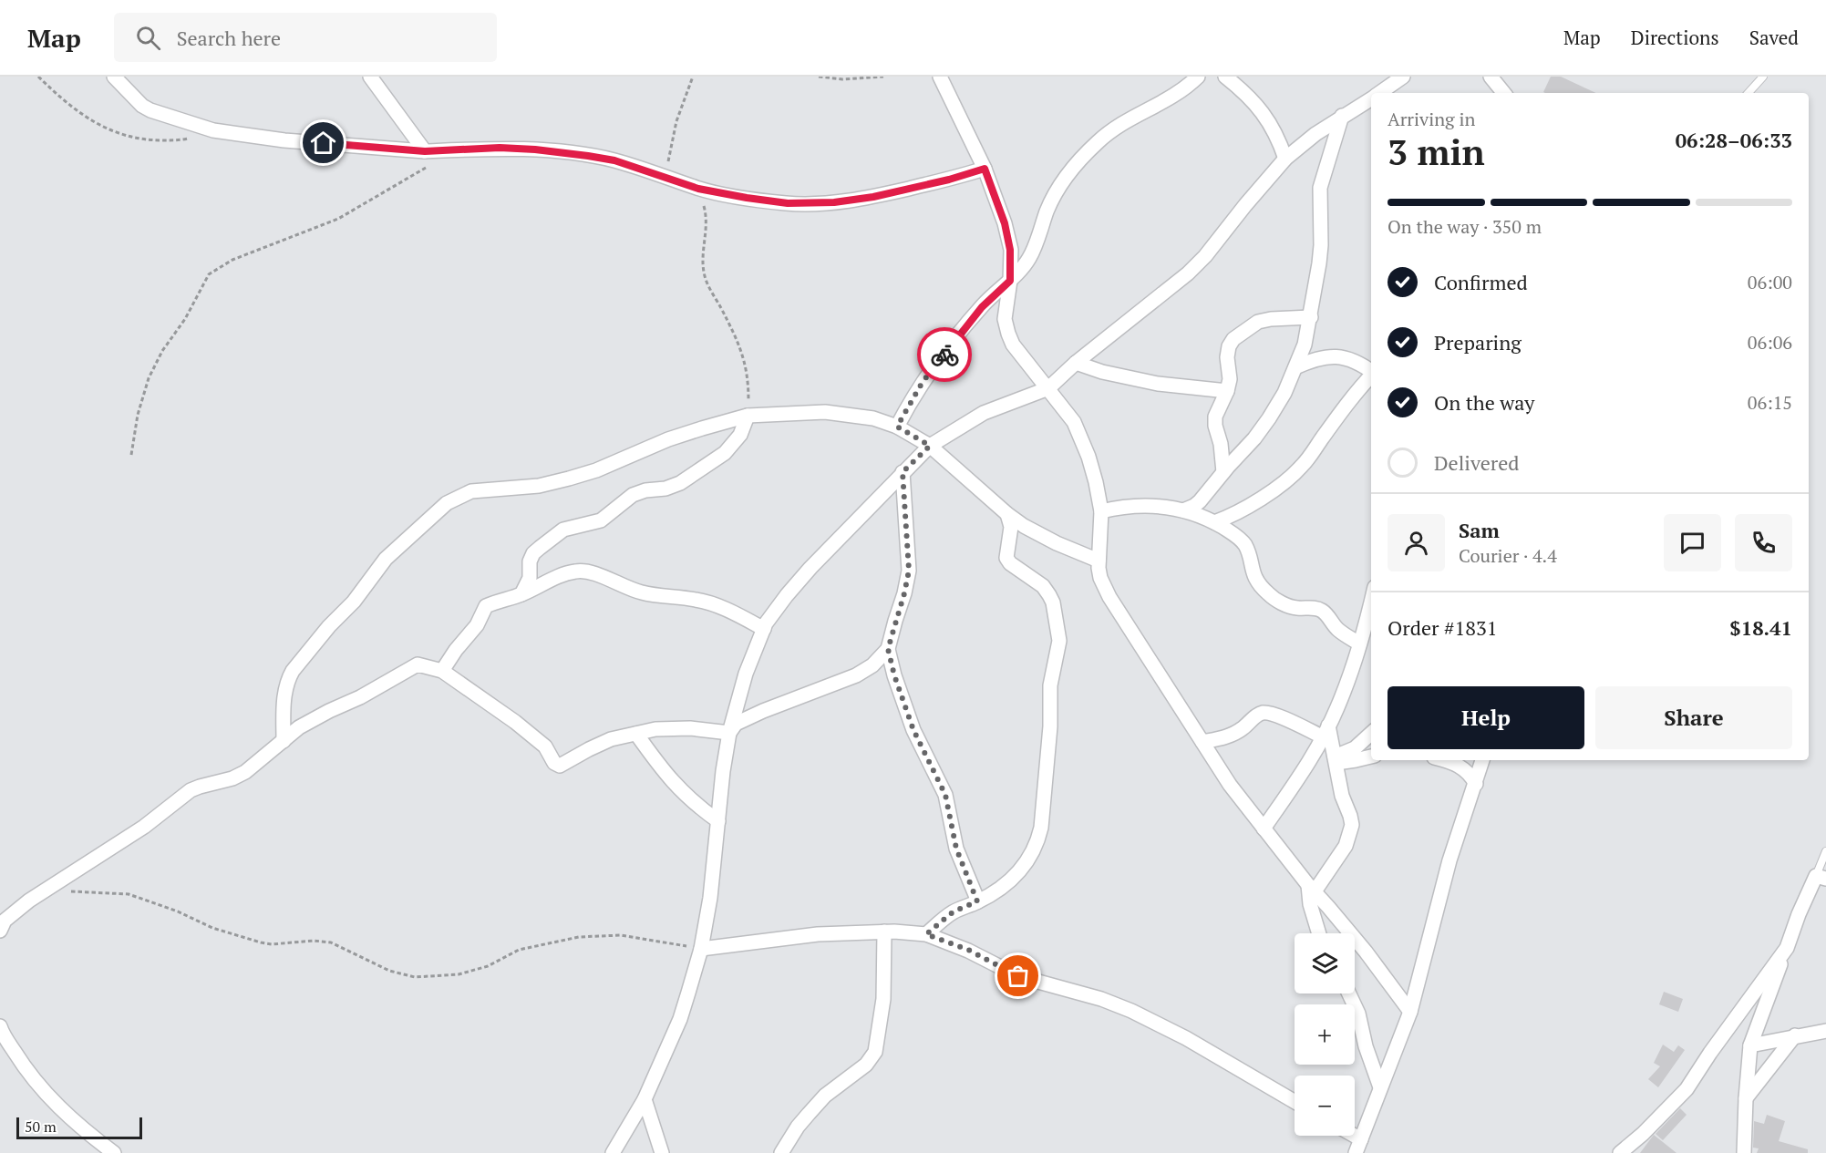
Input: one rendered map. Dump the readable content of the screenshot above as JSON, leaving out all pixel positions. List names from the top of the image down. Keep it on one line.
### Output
{"scale_bar":"50 m","page":{"header":"Map","search":"Search here","nav":["Map","Directions","Saved"],"heading":["3 min","Arriving in","06:28–06:33"],"panel":["Sam","Courier · 4.4","Order #1831","$18.41"],"bar":"On the way · 350 m","list":[["Confirmed","06:00"],["Preparing","06:06"],["On the way","06:15"],"Delivered"],"buttons":["Help","Share"],"map_buttons":["+","−"],"scale":"50 m"}}
